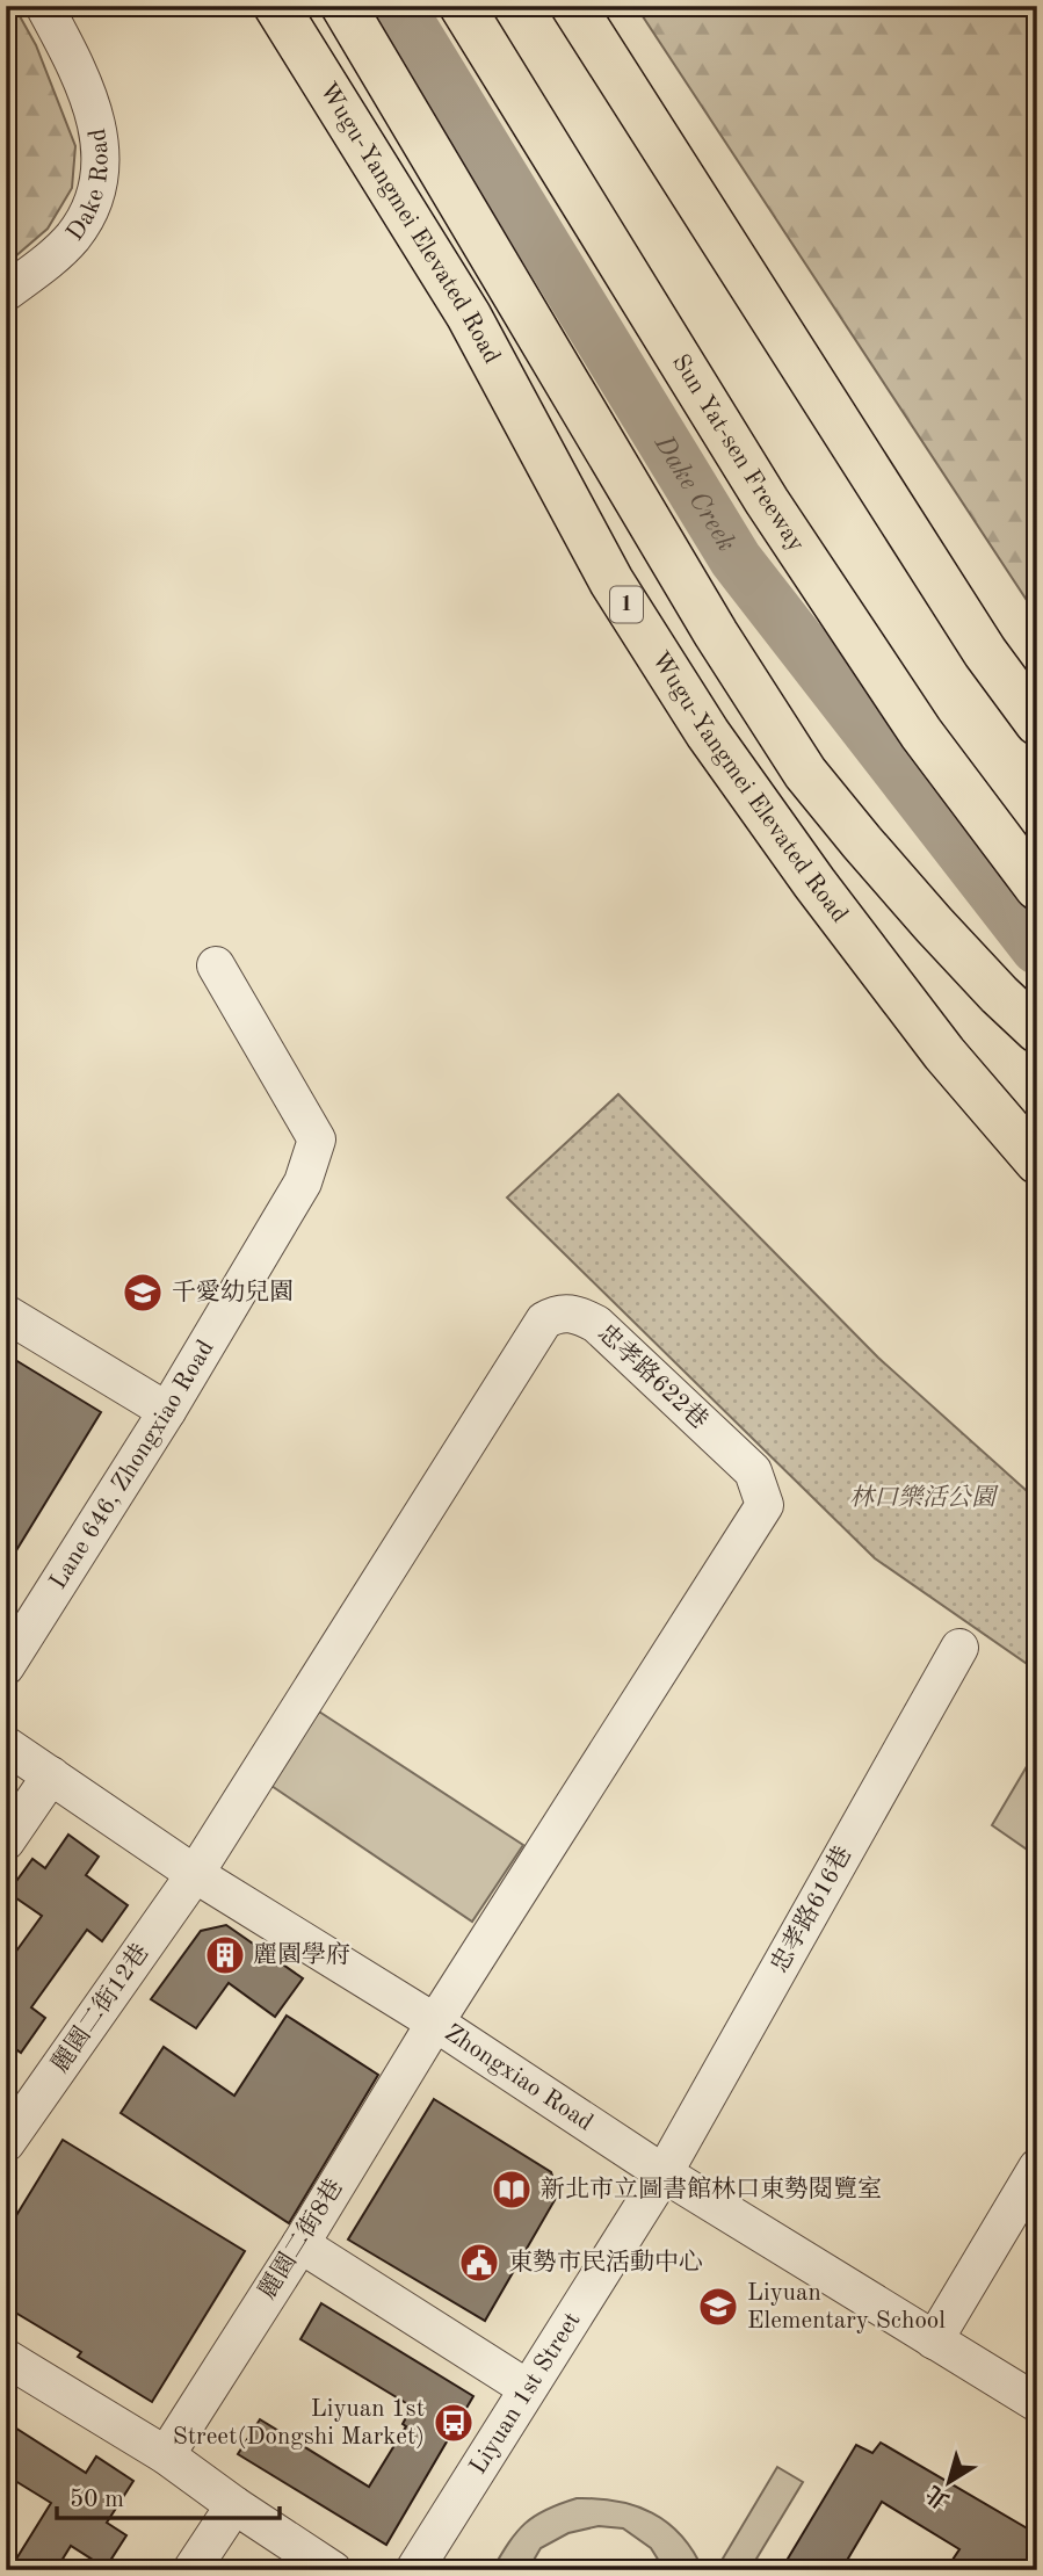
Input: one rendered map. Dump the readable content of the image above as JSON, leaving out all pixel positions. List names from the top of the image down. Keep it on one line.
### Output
{"streets":{"highway":["Wugu-Yangmei Elevated Road","Sun Yat-sen Freeway","1"],"street":["Dake Road","忠孝路622巷","Lane 646, Zhongxiao Road","忠孝路616巷","麗園二街12巷","Zhongxiao Road","麗園二街8巷","Liyuan 1st Street"]},"crossings":[["忠孝路622巷","麗園二街12巷"],["忠孝路622巷","Zhongxiao Road"],["忠孝路622巷","麗園二街8巷"],["忠孝路616巷","Zhongxiao Road"],["忠孝路616巷","Liyuan 1st Street"],["麗園二街12巷","Zhongxiao Road"],["Zhongxiao Road","麗園二街8巷"],["Zhongxiao Road","Liyuan 1st Street"]],"water":["Dake Creek"],"parks":["林口樂活公園"],"places":{"school or university":["千愛幼兒園","Liyuan Elementary School"],"building":["麗園學府"],"library":["新北市立圖書館林口東勢閱覽室"],"public building":["東勢市民活動中心"],"bus stop":["Liyuan 1st Street(Dongshi Market)"]},"scale_bar":"50 m","north":"bottom left"}
